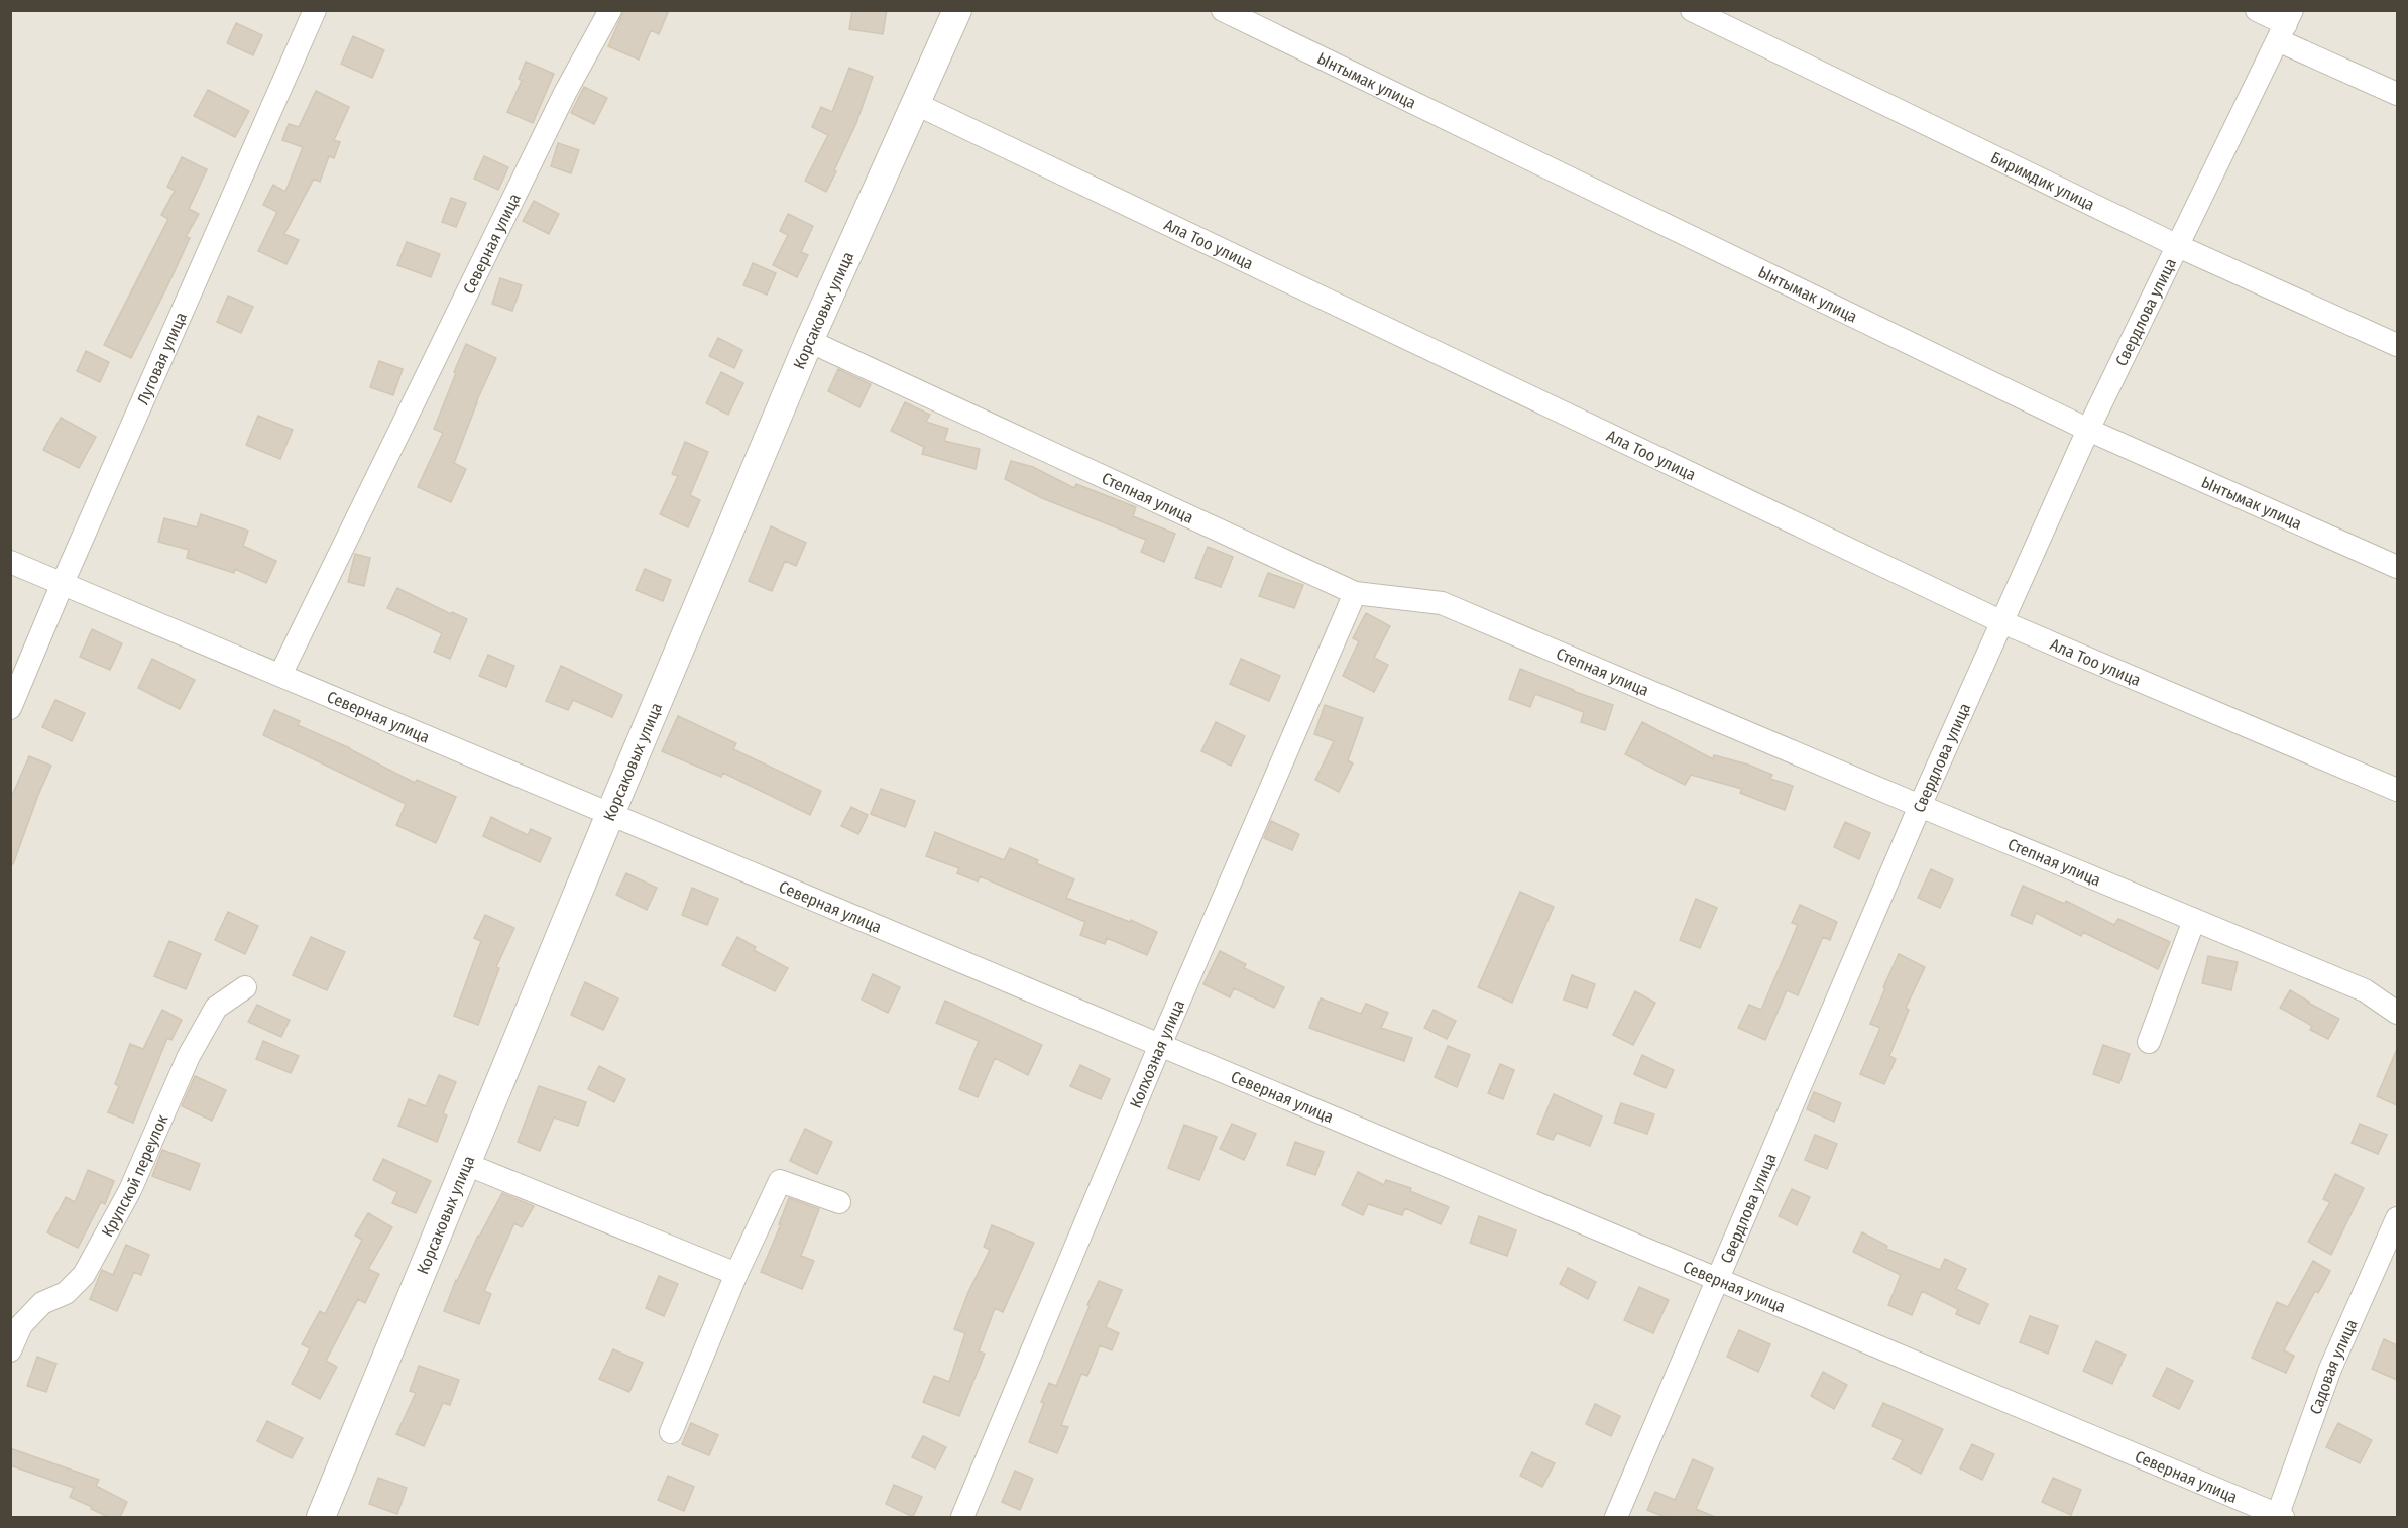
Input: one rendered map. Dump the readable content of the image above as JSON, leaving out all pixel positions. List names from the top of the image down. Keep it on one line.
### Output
{"streets":{"street":["Ынтымак улица","Биримдик улица","Ала Тоо улица","Северная улица","Корсаковых улица","Свердлова улица","Луговая улица","Степная улица","Колхозная улица","Крупской переулок","Садовая улица"]},"crossings":[["Ынтымак улица","Свердлова улица"],["Биримдик улица","Свердлова улица"],["Ала Тоо улица","Корсаковых улица"],["Ала Тоо улица","Свердлова улица"],["Северная улица","Корсаковых улица"],["Северная улица","Свердлова улица"],["Северная улица","Луговая улица"],["Северная улица","Колхозная улица"],["Северная улица","Садовая улица"],["Корсаковых улица","Степная улица"],["Свердлова улица","Степная улица"],["Степная улица","Колхозная улица"]]}
